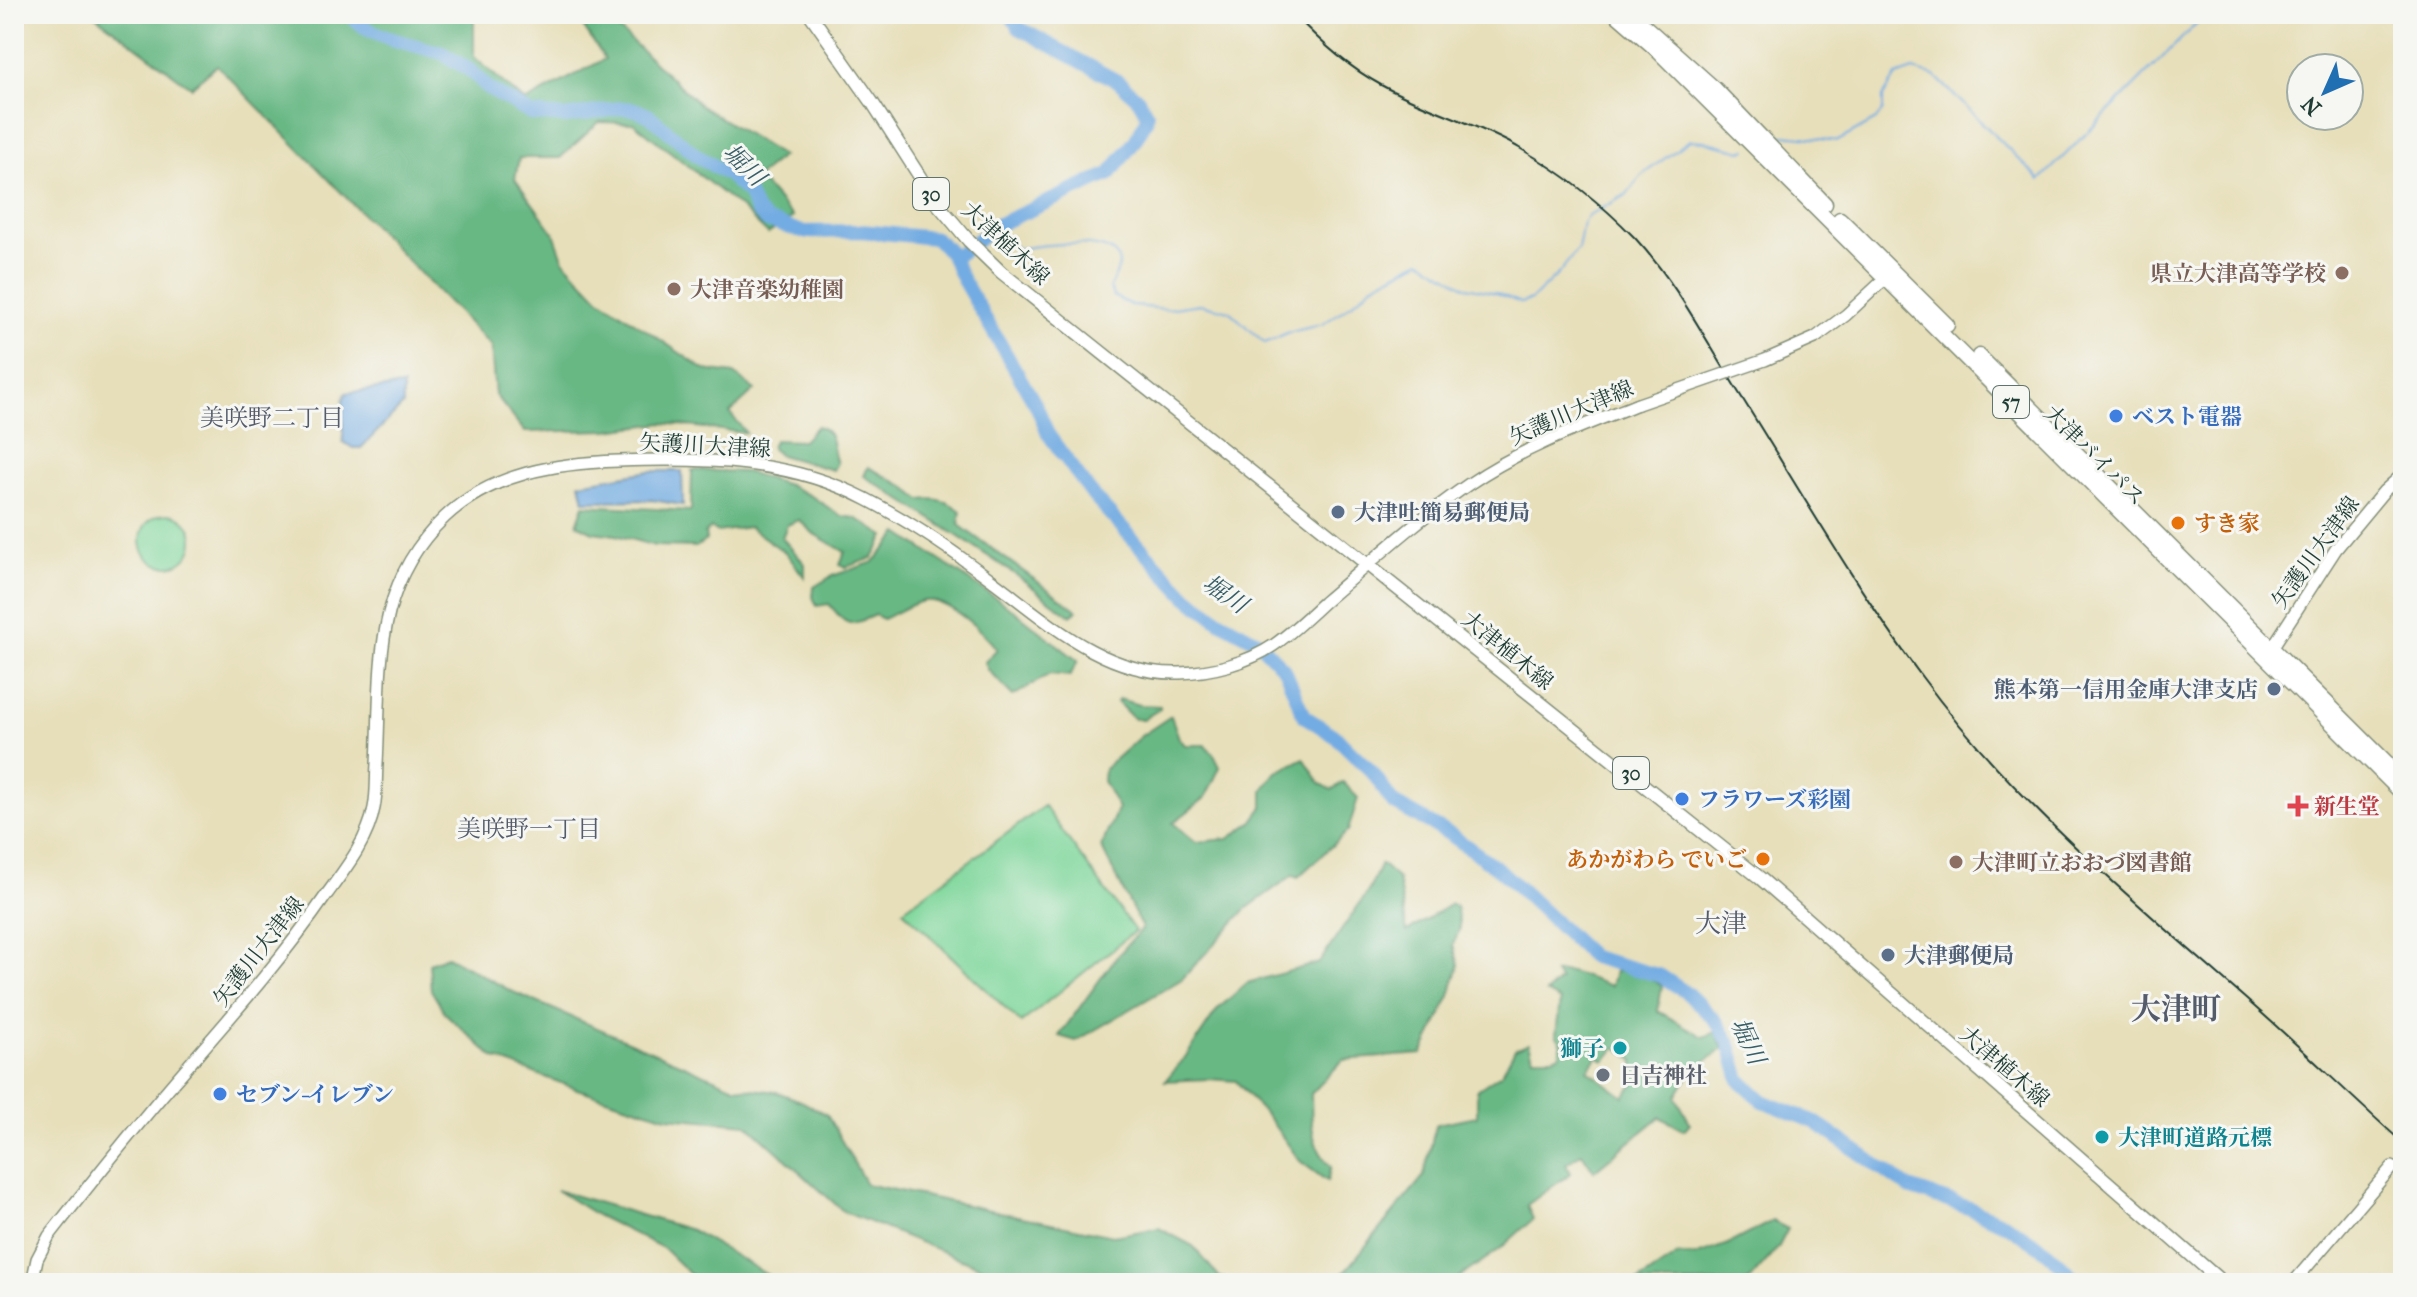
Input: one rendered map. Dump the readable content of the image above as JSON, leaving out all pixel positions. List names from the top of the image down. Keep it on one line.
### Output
{"streets":{"highway":["57","大津バイパス"],"main road":["30","大津植木線","矢護川大津線"]},"crossings":[["大津植木線","矢護川大津線"],["矢護川大津線","大津バイパス"]],"districts":["美咲野二丁目","美咲野一丁目","大津","大津町"],"water":["堀川"],"places":{"other":["県立大津高等学校","大津音楽幼稚園","ベスト電器","大津吐簡易郵便局","すき家","熊本第一信用金庫大津支店","フラワーズ彩園","あかがわら でいご","大津町立おおづ図書館","大津郵便局","獅子","日吉神社","セブン-イレブン","大津町道路元標"],"health":["新生堂"]},"north":"bottom left"}
